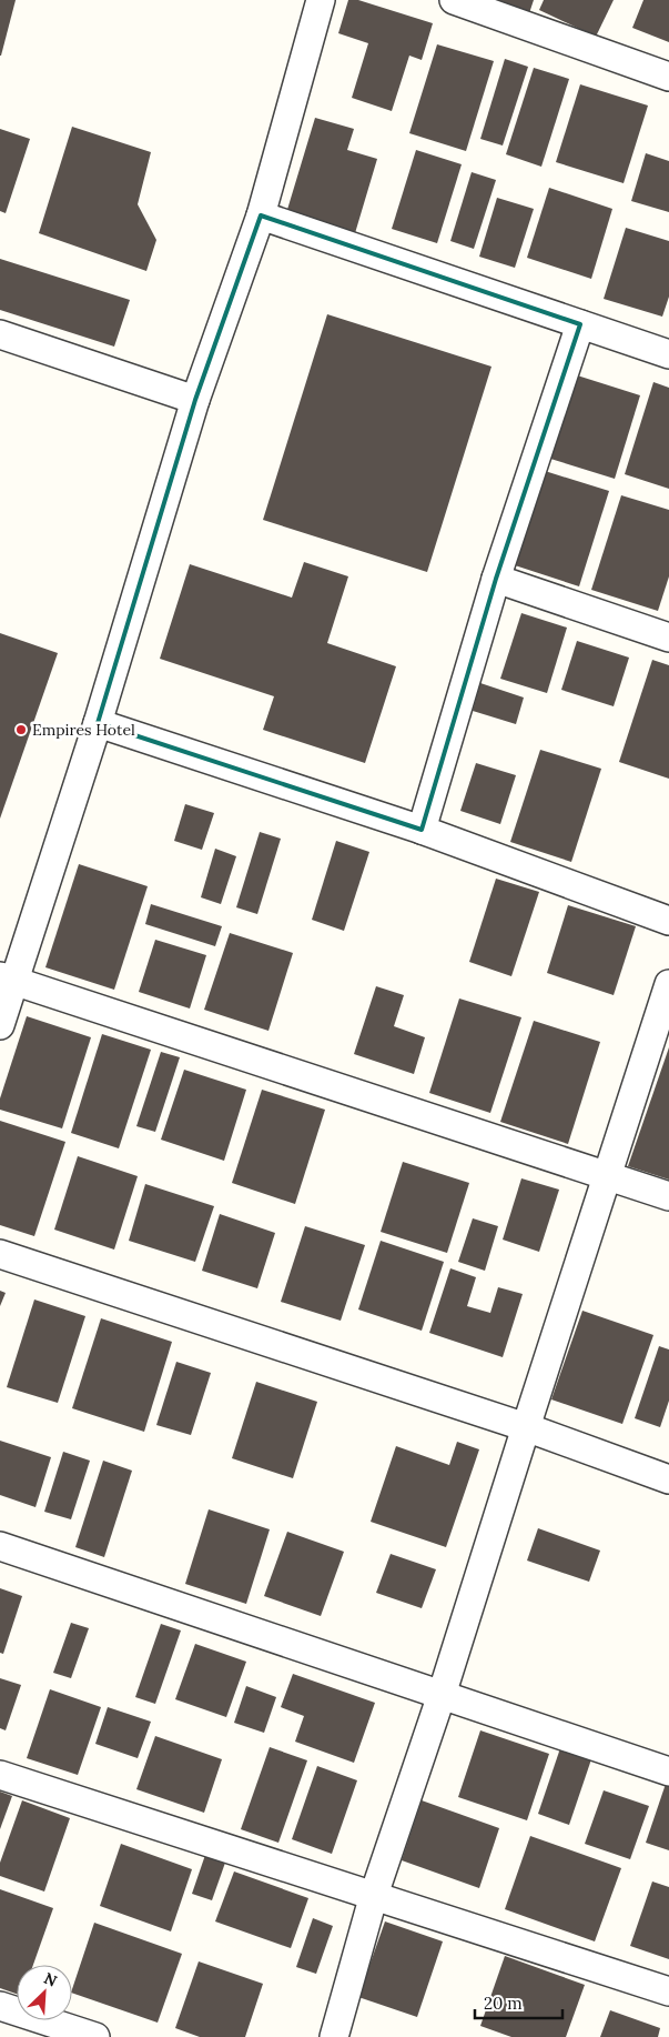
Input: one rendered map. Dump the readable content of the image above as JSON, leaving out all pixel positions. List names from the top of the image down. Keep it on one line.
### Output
{"places":["Empires Hotel"],"scale_bar":"20 m","north":"top right"}
